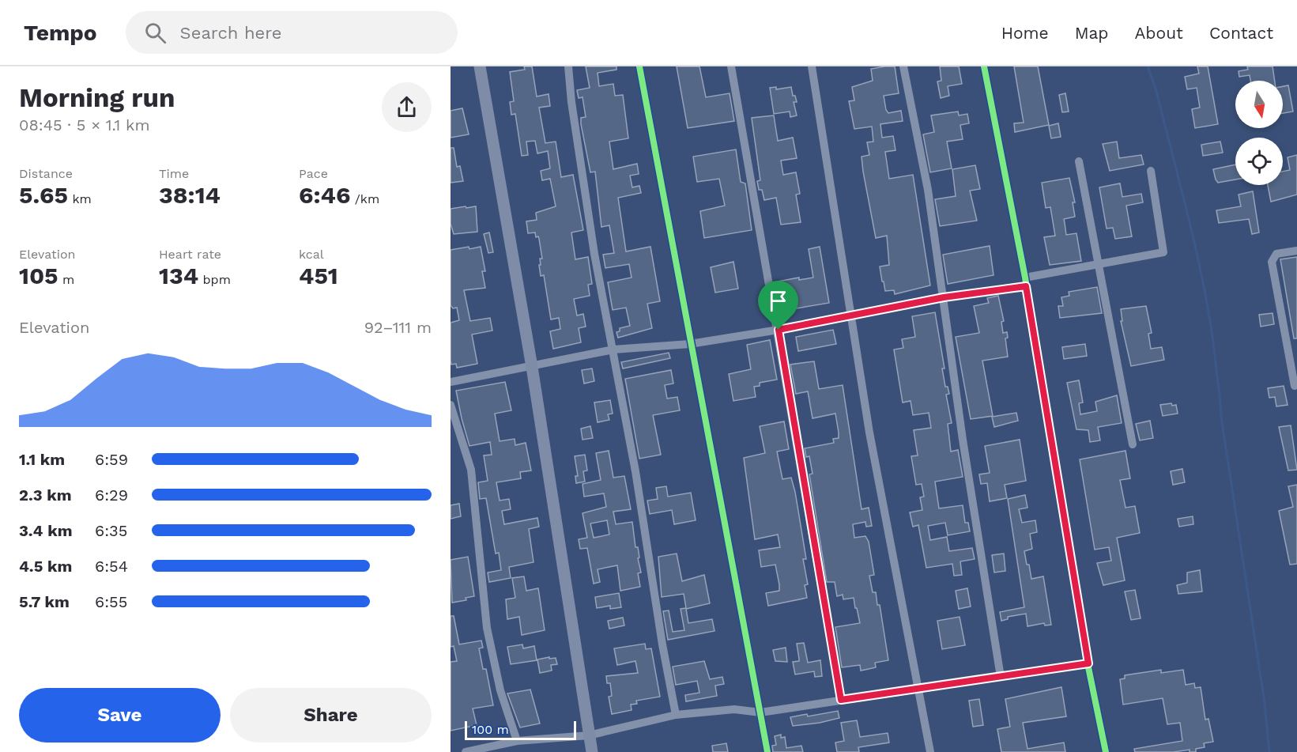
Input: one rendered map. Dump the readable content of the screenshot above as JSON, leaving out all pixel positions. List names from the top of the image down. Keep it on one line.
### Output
{"scale_bar":"100 m","north":"bottom","page":{"header":"Tempo","search":"Search here","nav":["Home","Map","About","Contact"],"heading":["Morning run","08:45 · 5 × 1.1 km"],"stats":[["Distance","5.65 km"],["Time","38:14"],["Pace","6:46 /km"],["Elevation","105 m"],["Heart rate","134 bpm"],["kcal","451"]],"chart":["Elevation","92–111 m"],"list":[{"name":"1.1 km","note":"6:59"},{"name":"2.3 km","note":"6:29"},{"name":"3.4 km","note":"6:35"},{"name":"4.5 km","note":"6:54"},{"name":"5.7 km","note":"6:55"}],"buttons":["Save","Share"],"scale":"100 m"}}
